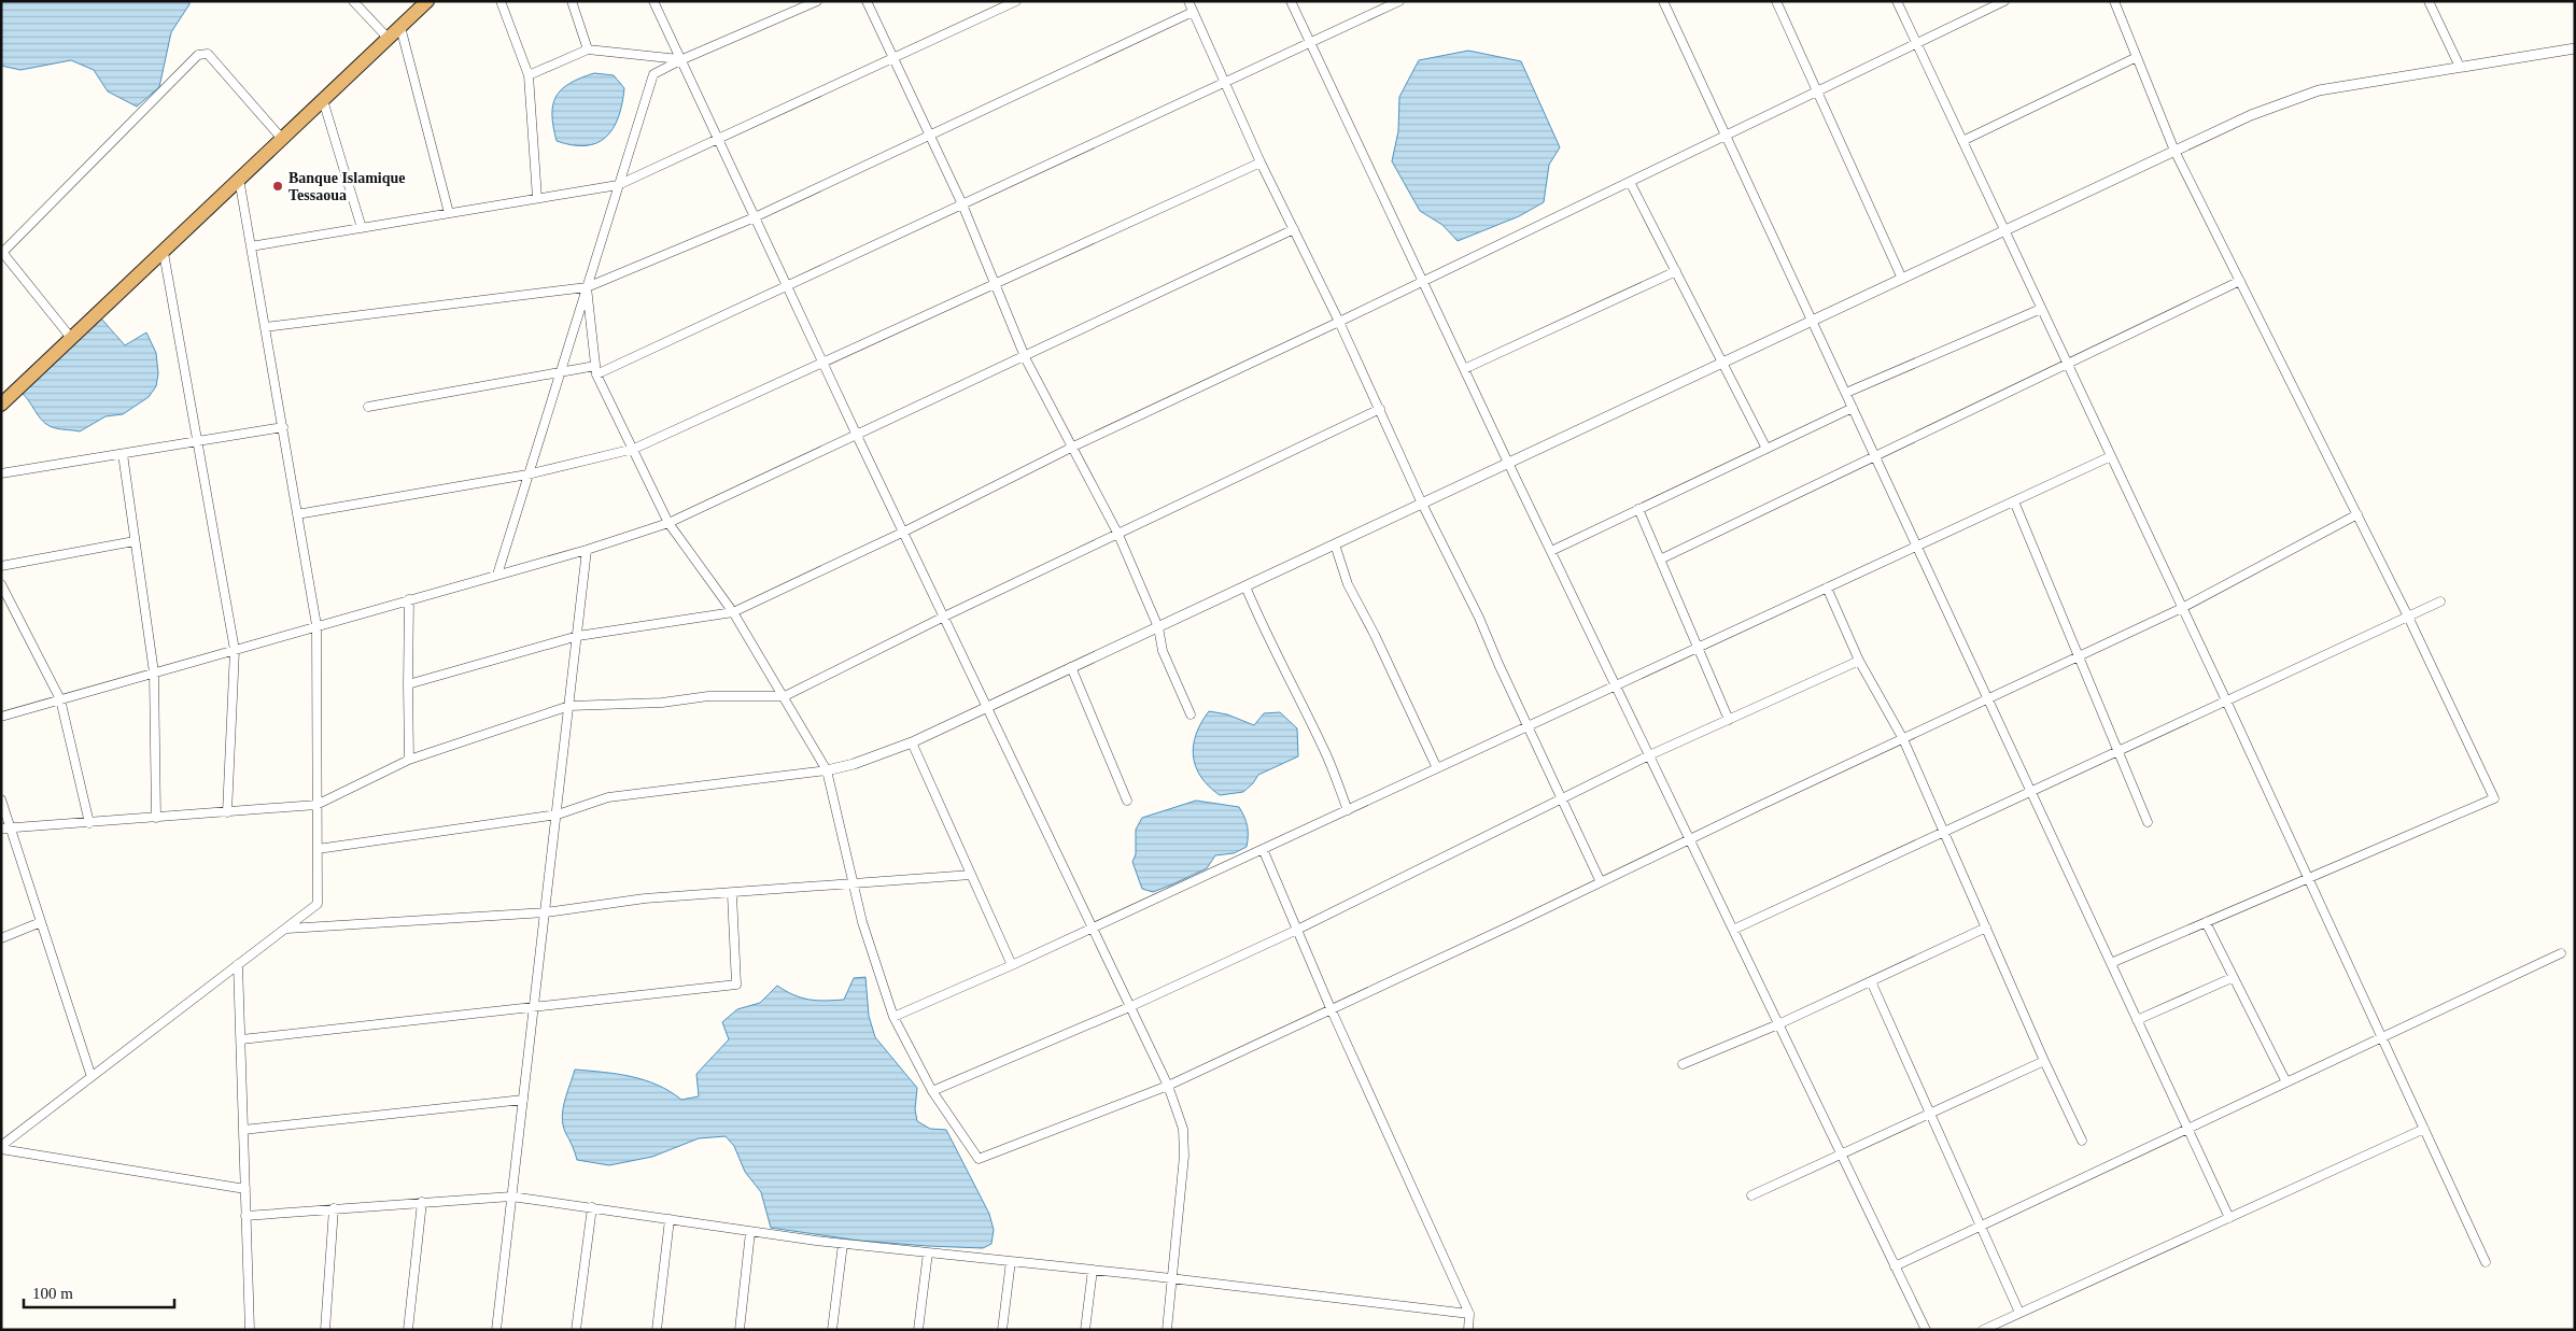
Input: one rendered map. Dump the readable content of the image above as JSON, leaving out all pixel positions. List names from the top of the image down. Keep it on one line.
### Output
{"places":["Banque Islamique Tessaoua"],"scale_bar":"100 m"}
